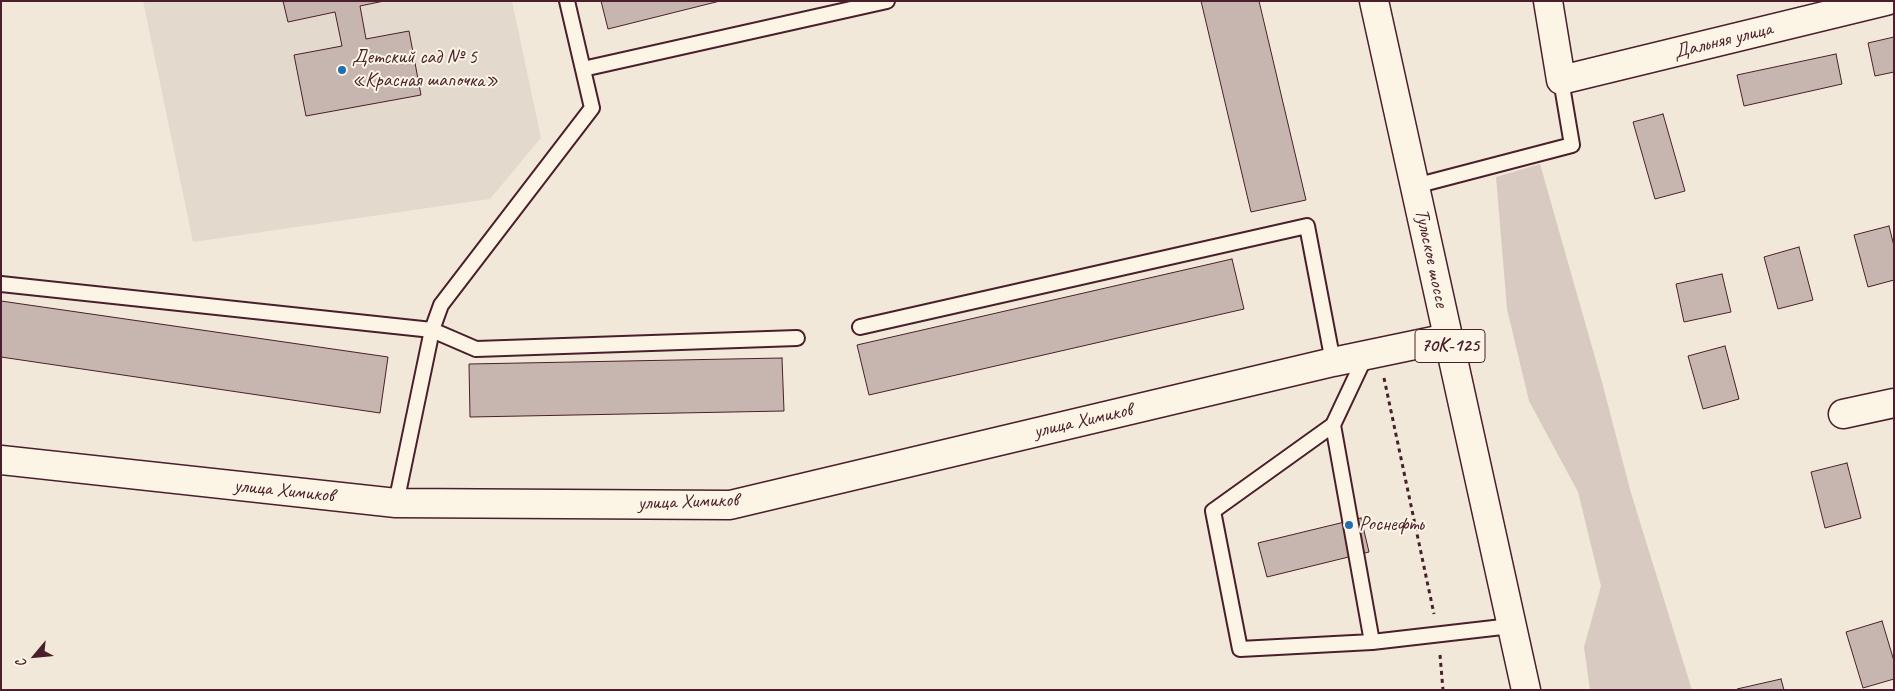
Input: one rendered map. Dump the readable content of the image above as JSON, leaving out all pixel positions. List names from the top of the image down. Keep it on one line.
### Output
{"streets":{"street":["Дальняя улица","Тульское шоссе","70К-125","улица Химиков"]},"crossings":[["Тульское шоссе","улица Химиков"]],"places":["Детский сад № 5 «Красная шапочка»","Роснефть"],"north":"bottom left"}
